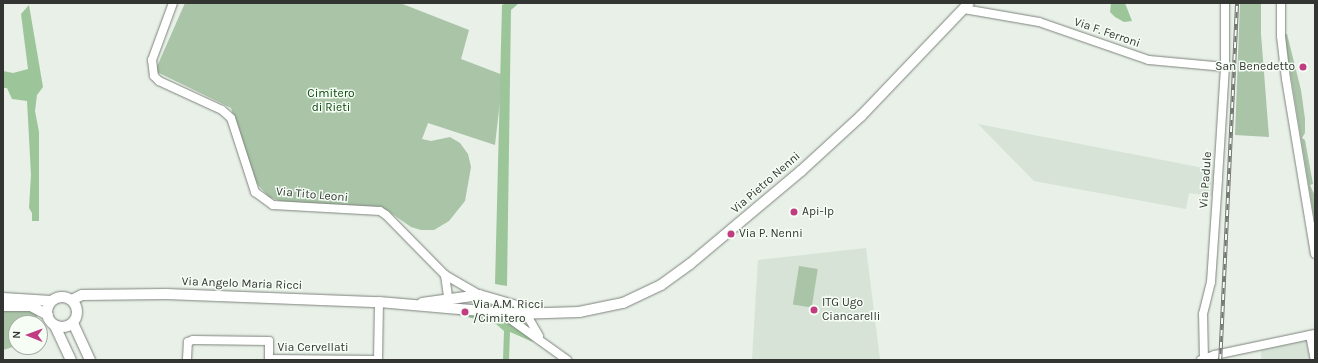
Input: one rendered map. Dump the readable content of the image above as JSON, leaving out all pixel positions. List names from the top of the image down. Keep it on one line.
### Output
{"streets":{"main road":["Via Pietro Nenni","Via Angelo Maria Ricci"],"street":["Via F. Ferroni","Via Padule","Via Tito Leoni","Via Cervellati"]},"crossings":[["Via F. Ferroni","Via Padule"],["Via F. Ferroni","Via Pietro Nenni"],["Via Pietro Nenni","Via Angelo Maria Ricci"],["Via Tito Leoni","Via Angelo Maria Ricci"]],"parks":["Cimitero di Rieti"],"places":["San Benedetto","Api-Ip","Via P. Nenni","ITG Ugo Ciancarelli","Via A.M. Ricci /Cimitero"],"north":"left"}
